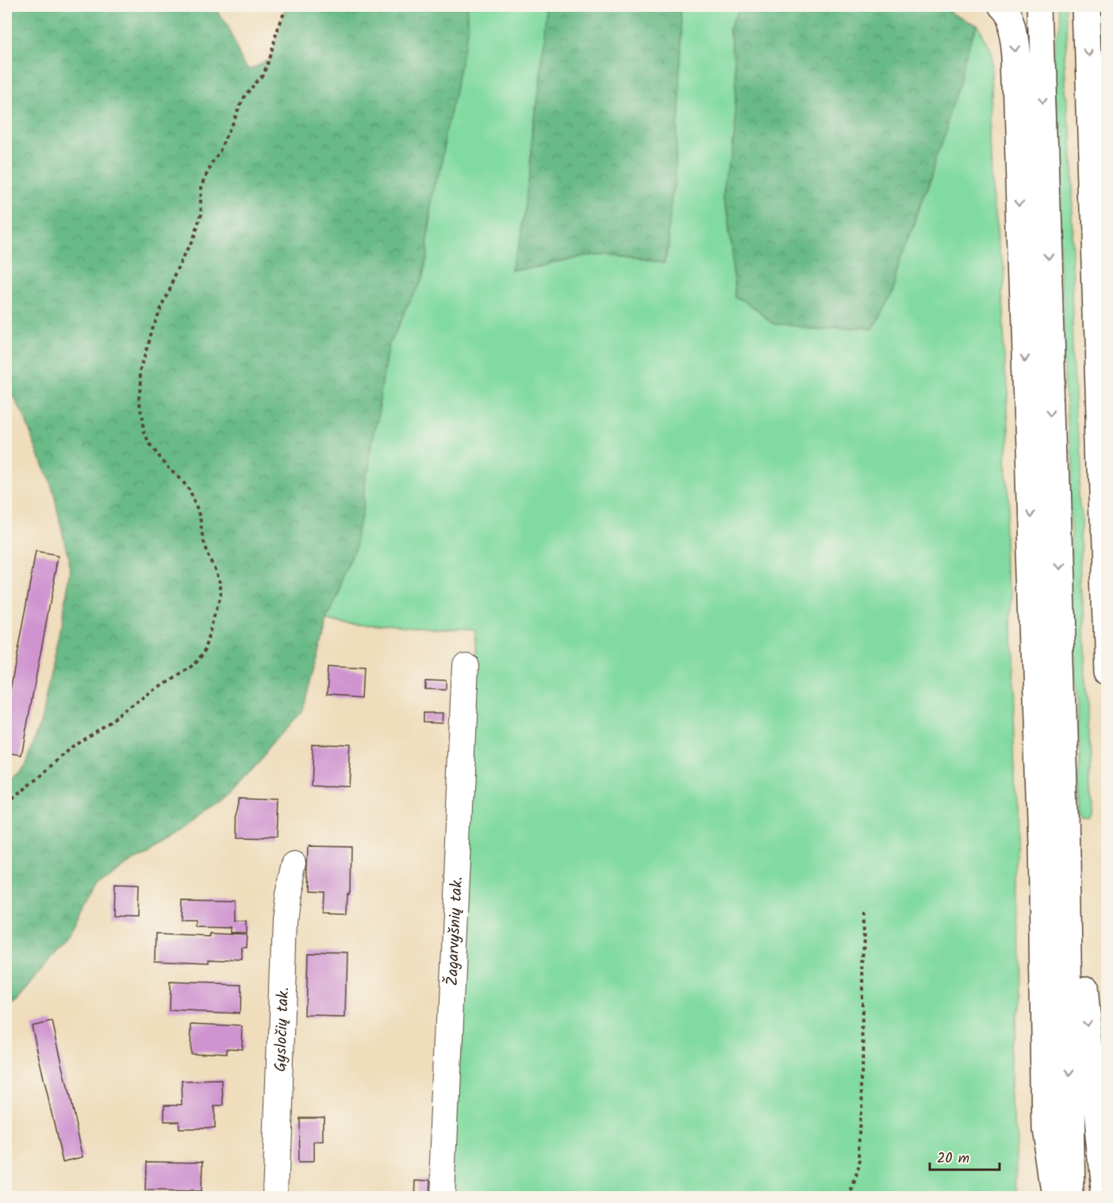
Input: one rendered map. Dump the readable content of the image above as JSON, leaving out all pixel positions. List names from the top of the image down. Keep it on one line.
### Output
{"streets":{"street":["Žagarvyšnių tak.","Gysločių tak."]},"scale_bar":"20 m"}
